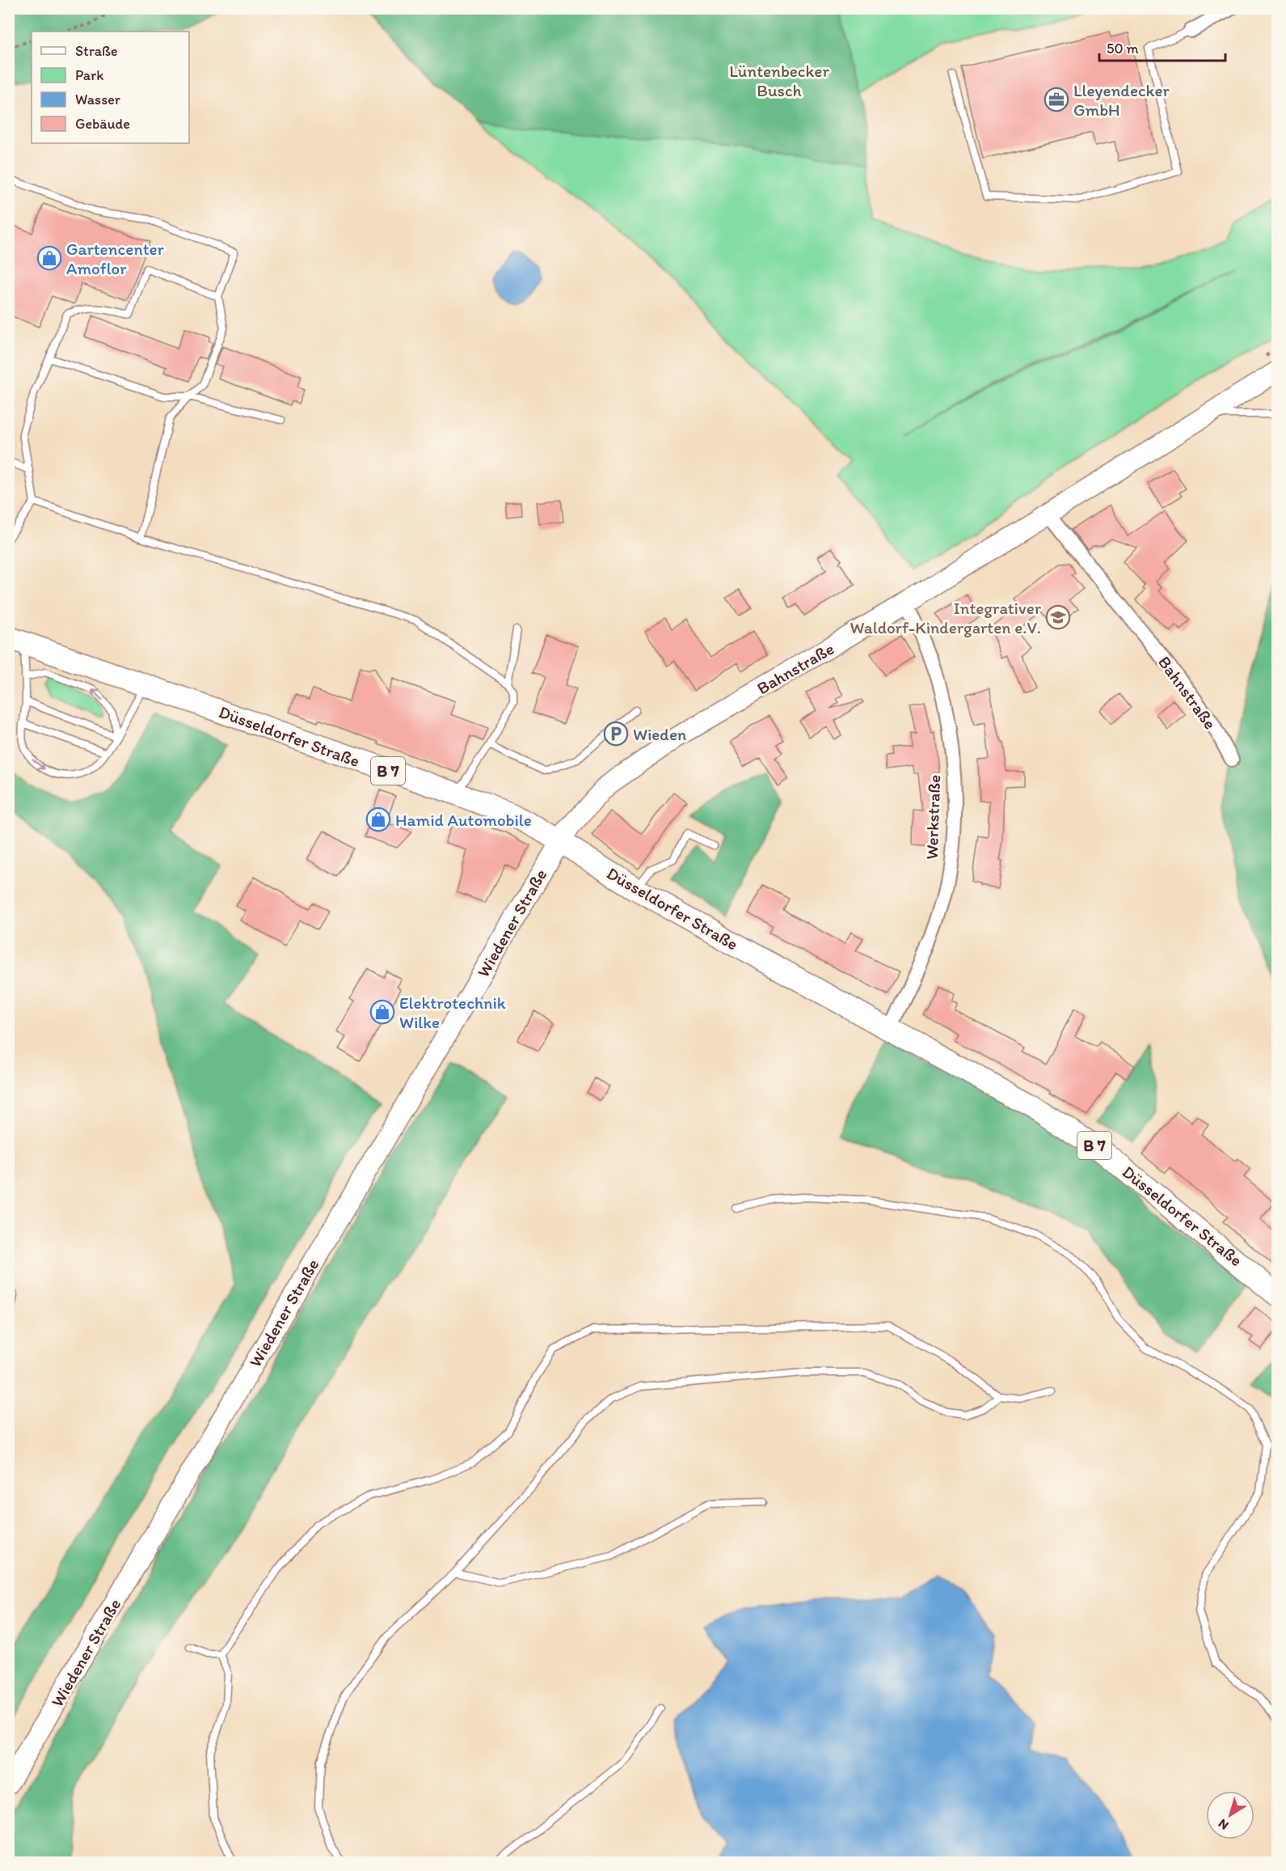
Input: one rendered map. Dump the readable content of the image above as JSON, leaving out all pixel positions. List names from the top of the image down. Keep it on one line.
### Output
{"streets":{"main road":["Bahnstraße","Düsseldorfer Straße","B 7","Wiedener Straße"],"street":["Werkstraße"]},"crossings":[["Bahnstraße","Düsseldorfer Straße"],["Bahnstraße","Werkstraße"],["Bahnstraße","Wiedener Straße"],["Düsseldorfer Straße","Werkstraße"],["Düsseldorfer Straße","Wiedener Straße"]],"parks":["Lüntenbecker Busch"],"places":{"office":["Lleyendecker GmbH"],"shop":["Gartencenter Amoflor","Hamid Automobile","Elektrotechnik Wilke"],"school or university":["Integrativer Waldorf-Kindergarten e.V."],"parking":["Wieden"]},"legend":["Straße","Park","Wasser","Gebäude"],"scale_bar":"50 m","north":"bottom left"}
